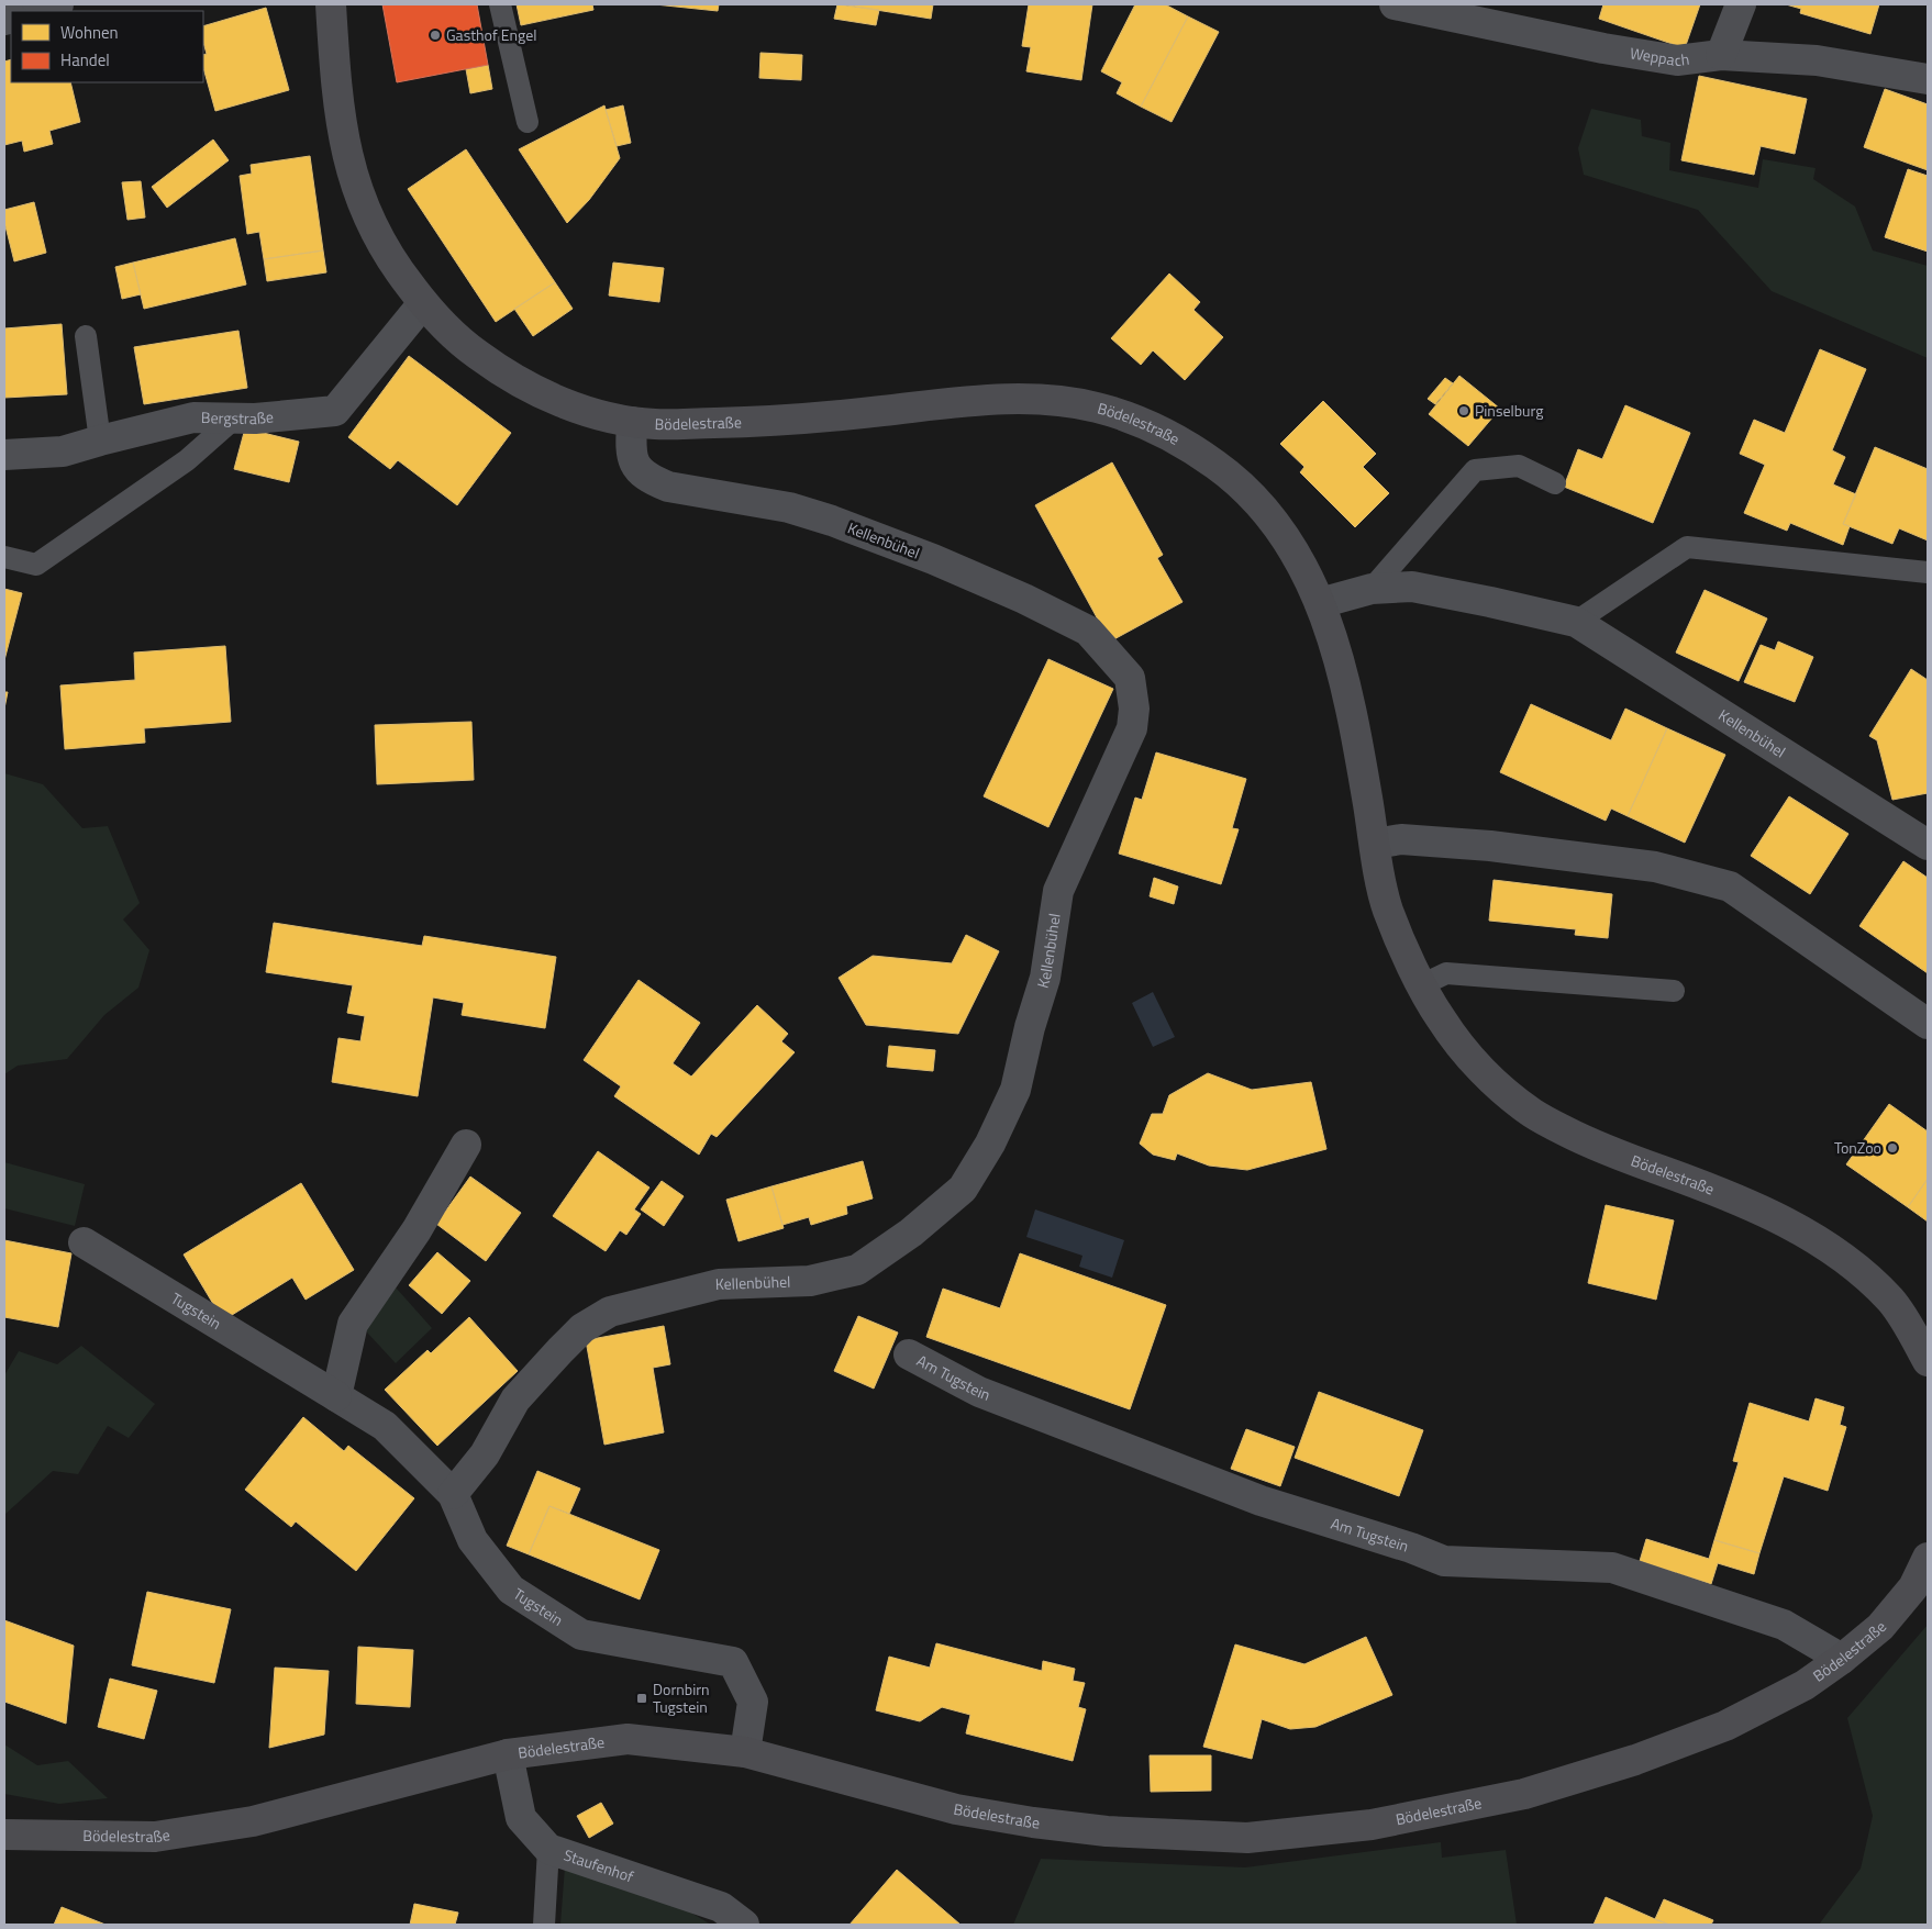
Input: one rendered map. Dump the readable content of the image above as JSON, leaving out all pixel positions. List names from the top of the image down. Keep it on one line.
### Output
{"streets":{"main road":["Bödelestraße"],"street":["Weppach","Bergstraße","Kellenbühel","Tugstein","Am Tugstein","Staufenhof"]},"crossings":[["Bödelestraße","Kellenbühel"],["Bödelestraße","Tugstein"],["Bödelestraße","Am Tugstein"],["Bödelestraße","Staufenhof"],["Kellenbühel","Tugstein"]],"places":{"other":["Gasthof Engel","Pinselburg","TonZoo"],"transit":["Dornbirn Tugstein"]},"legend":["Wohnen","Handel"]}
